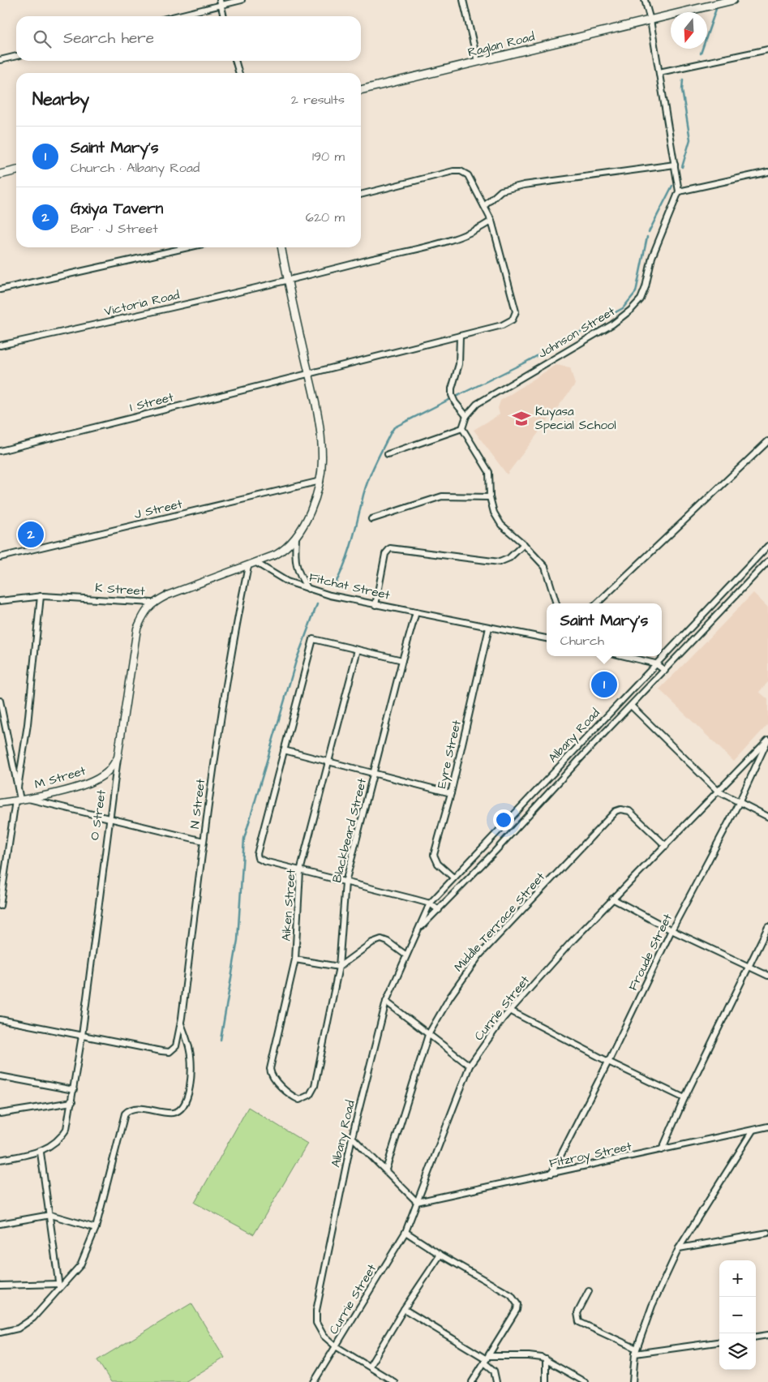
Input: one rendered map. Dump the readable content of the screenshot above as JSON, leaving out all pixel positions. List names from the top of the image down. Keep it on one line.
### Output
{"streets":{"main road":["Raglan Road"],"street":["Victoria Road","Johnson Street","I Street","J Street","Fitchat Street","K Street","Albany Road","Eyre Street","M Street","N Street","O Street","Blackbeard Street","Aiken Street","Middle Terrace Street","Froude Street","Currie Street","Fitzroy Street"]},"crossings":[["Victoria Road","I Street"],["Fitchat Street","K Street"],["Fitchat Street","Eyre Street"],["Fitchat Street","Blackbeard Street"],["K Street","N Street"],["K Street","O Street"],["Albany Road","Eyre Street"],["Albany Road","Currie Street"],["M Street","O Street"],["N Street","O Street"],["Blackbeard Street","Aiken Street"],["Middle Terrace Street","Currie Street"],["Froude Street","Currie Street"],["Froude Street","Fitzroy Street"],["Currie Street","Fitzroy Street"]],"places":{"school or university":["Kuyasa Special School"]},"north":"bottom","page":{"search":"Search here","heading":["Nearby","2 results"],"list":[{"mark":"1","name":"Saint Mary's","note":"Church · Albany Road","value":"190 m"},{"mark":"2","name":"Gxiya Tavern","note":"Bar · J Street","value":"620 m"}],"pins":["2","1"],"popup":["Saint Mary's","Church"],"map_buttons":["+","−"]}}
